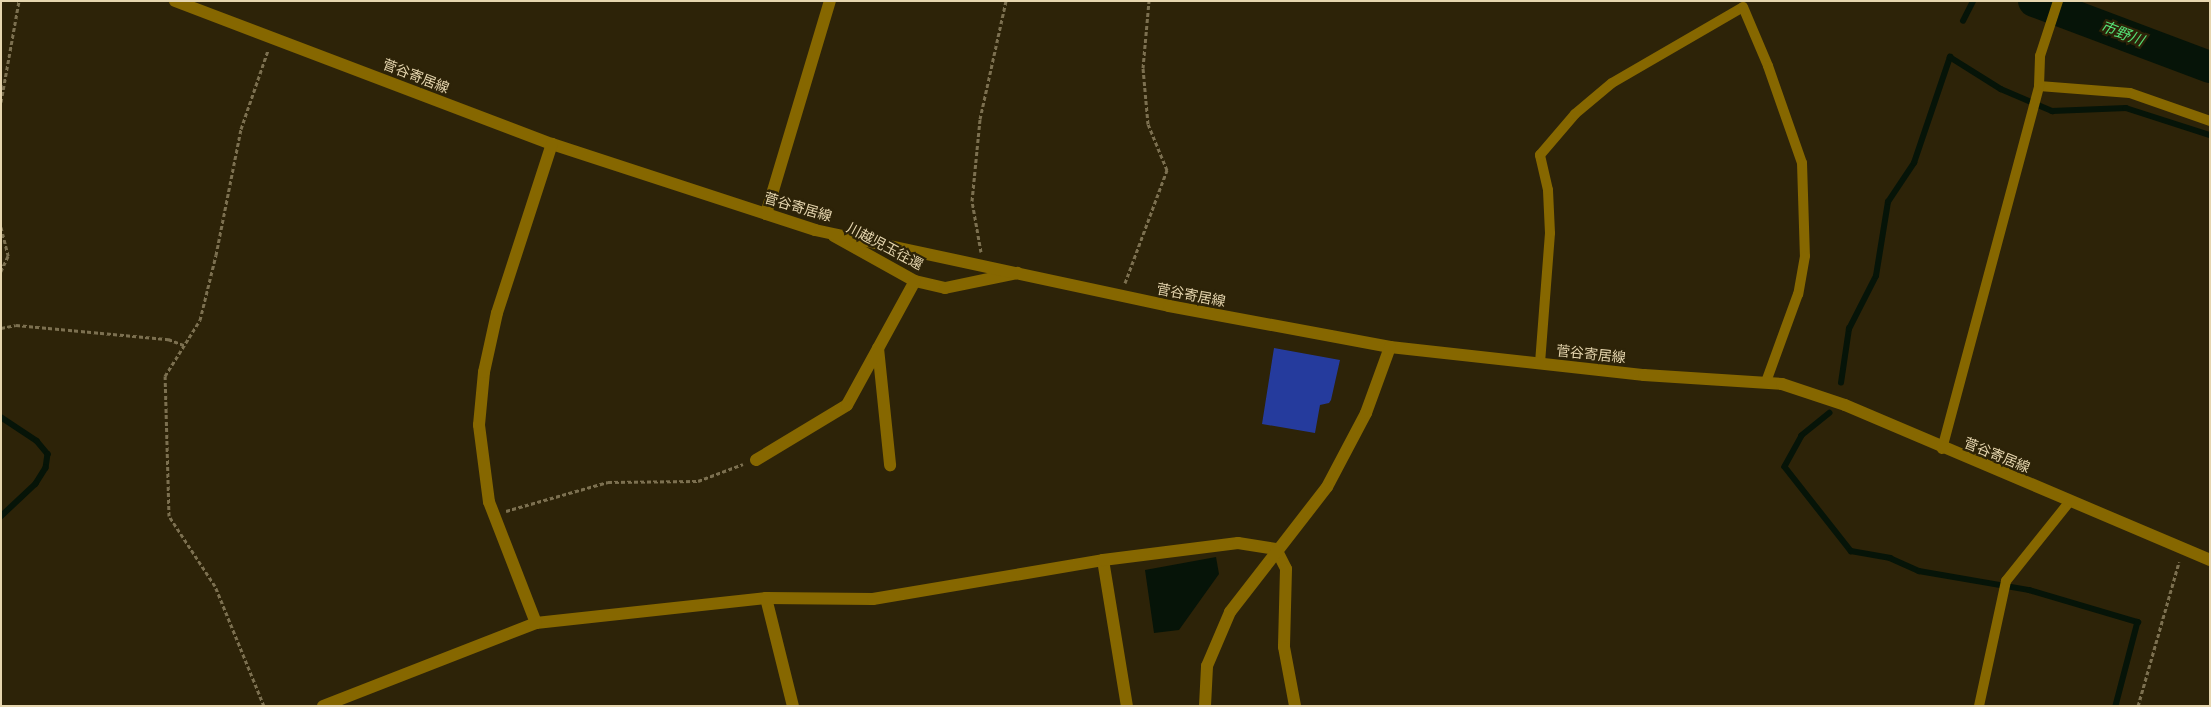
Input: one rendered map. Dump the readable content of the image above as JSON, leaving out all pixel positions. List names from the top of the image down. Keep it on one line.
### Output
{"streets":{"street":["菅谷寄居線","川越児玉往還"]},"crossings":[["菅谷寄居線","川越児玉往還"]],"water":["市野川"]}
